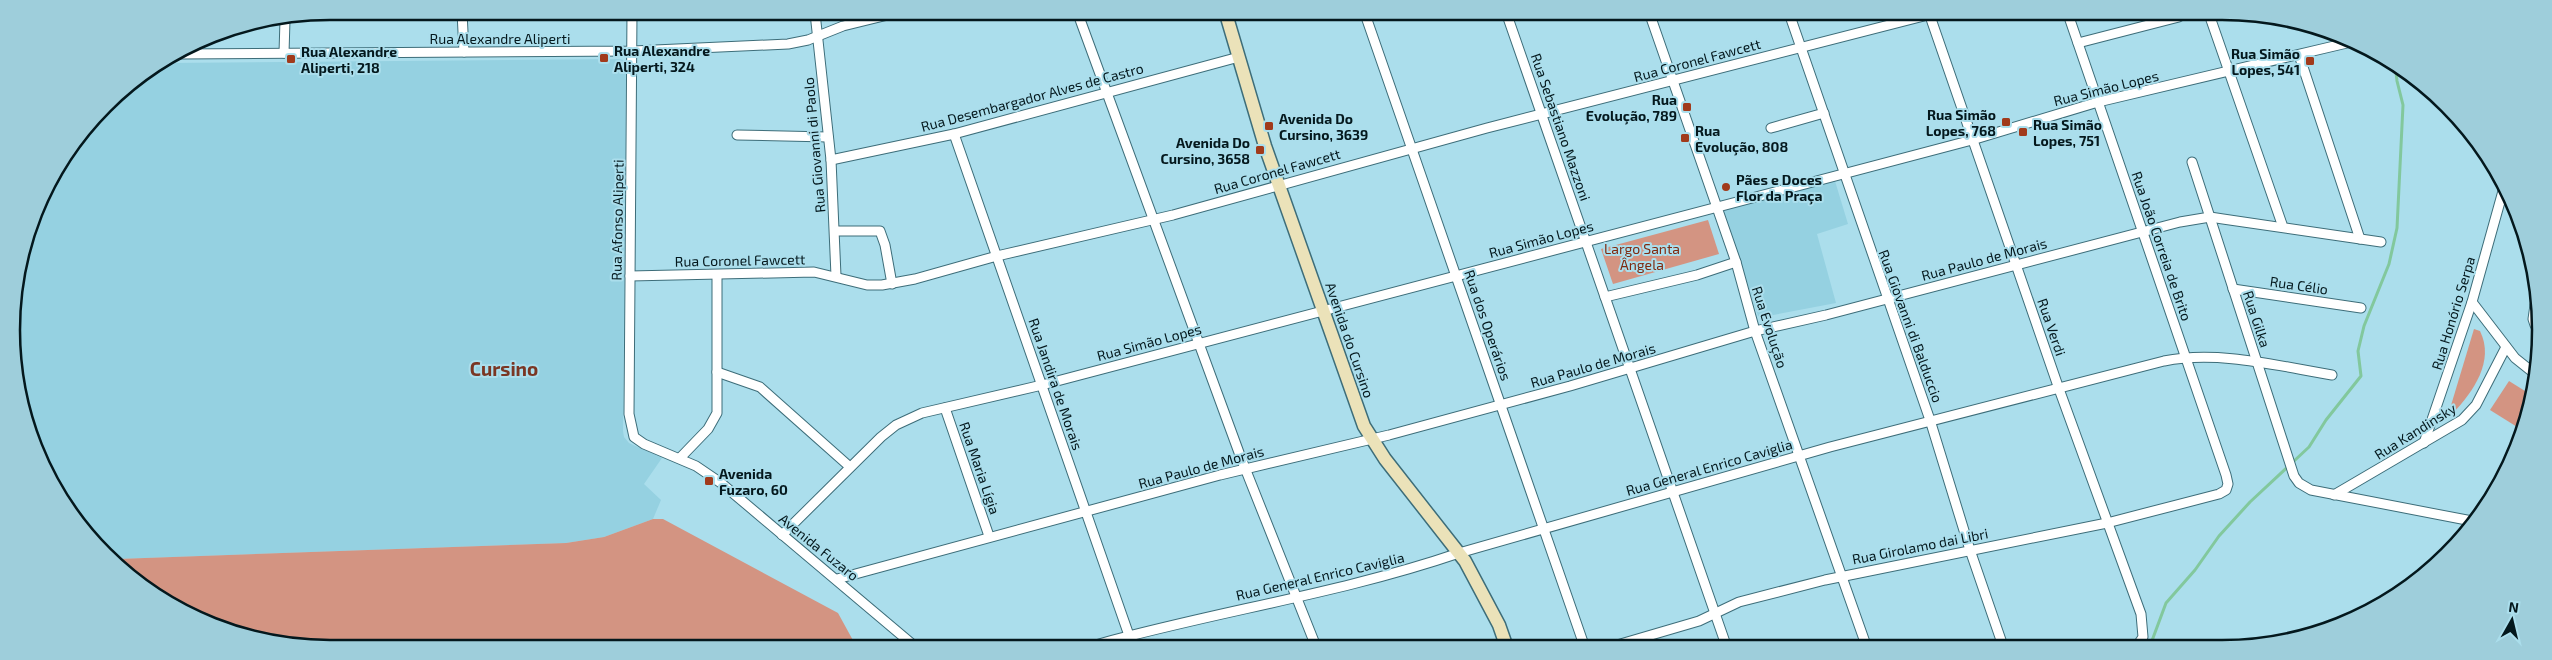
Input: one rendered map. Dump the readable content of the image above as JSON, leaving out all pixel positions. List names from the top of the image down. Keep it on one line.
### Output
{"streets":{"main road":["Avenida do Cursino"],"street":["Rua Alexandre Aliperti","Rua Coronel Fawcett","Rua Simão Lopes","Rua Desembargador Alves de Castro","Rua Sebastiano Mazzoni","Rua Giovanni di Paolo","Rua Afonso Aliperti","Rua João Correia de Brito","Rua Paulo de Morais","Rua Célio","Rua Honório Serpa","Rua Gilka","Rua dos Operários","Rua Giovanni di Balduccio","Rua Evolução","Rua Verdi","Rua Jandira de Morais","Rua Kandinsky","Rua General Enrico Caviglia","Rua Maria Lígia","Rua Girolamo dai Libri","Avenida Fuzaro"]},"crossings":[["Rua Alexandre Aliperti","Rua Giovanni di Paolo"],["Rua Alexandre Aliperti","Rua Afonso Aliperti"],["Rua Coronel Fawcett","Rua Sebastiano Mazzoni"],["Rua Coronel Fawcett","Rua Giovanni di Paolo"],["Rua Coronel Fawcett","Rua Afonso Aliperti"],["Rua Coronel Fawcett","Rua dos Operários"],["Rua Coronel Fawcett","Rua Giovanni di Balduccio"],["Rua Coronel Fawcett","Rua Evolução"],["Rua Coronel Fawcett","Avenida do Cursino"],["Rua Coronel Fawcett","Rua Jandira de Morais"],["Rua Simão Lopes","Rua Sebastiano Mazzoni"],["Rua Simão Lopes","Rua João Correia de Brito"],["Rua Simão Lopes","Rua dos Operários"],["Rua Simão Lopes","Rua Giovanni di Balduccio"],["Rua Simão Lopes","Rua Evolução"],["Rua Simão Lopes","Rua Verdi"],["Rua Simão Lopes","Avenida do Cursino"],["Rua Simão Lopes","Rua Jandira de Morais"],["Rua Simão Lopes","Rua Maria Lígia"],["Rua Simão Lopes","Avenida Fuzaro"],["Rua Desembargador Alves de Castro","Rua Giovanni di Paolo"],["Rua Desembargador Alves de Castro","Avenida do Cursino"],["Rua Desembargador Alves de Castro","Rua Jandira de Morais"],["Rua Sebastiano Mazzoni","Rua Paulo de Morais"],["Rua Sebastiano Mazzoni","Rua General Enrico Caviglia"],["Rua Sebastiano Mazzoni","Rua Girolamo dai Libri"],["Rua Afonso Aliperti","Avenida Fuzaro"],["Rua João Correia de Brito","Rua Paulo de Morais"],["Rua João Correia de Brito","Rua General Enrico Caviglia"],["Rua João Correia de Brito","Rua Girolamo dai Libri"],["Rua Paulo de Morais","Rua Gilka"],["Rua Paulo de Morais","Rua dos Operários"],["Rua Paulo de Morais","Rua Giovanni di Balduccio"],["Rua Paulo de Morais","Rua Evolução"],["Rua Paulo de Morais","Rua Verdi"],["Rua Paulo de Morais","Avenida do Cursino"],["Rua Paulo de Morais","Rua Jandira de Morais"],["Rua Paulo de Morais","Rua Maria Lígia"],["Rua Paulo de Morais","Avenida Fuzaro"],["Rua Célio","Rua Gilka"],["Rua Honório Serpa","Rua Kandinsky"],["Rua Gilka","Rua Kandinsky"],["Rua Gilka","Rua General Enrico Caviglia"],["Rua dos Operários","Rua General Enrico Caviglia"],["Rua Giovanni di Balduccio","Rua General Enrico Caviglia"],["Rua Giovanni di Balduccio","Rua Girolamo dai Libri"],["Rua Evolução","Rua General Enrico Caviglia"],["Rua Evolução","Rua Girolamo dai Libri"],["Rua Verdi","Rua General Enrico Caviglia"],["Rua Verdi","Rua Girolamo dai Libri"],["Avenida do Cursino","Rua General Enrico Caviglia"],["Rua Jandira de Morais","Rua General Enrico Caviglia"]],"districts":["Cursino"],"parks":["Largo Santa Ângela"],"places":{"transit":["Rua Alexandre Aliperti, 324","Rua Alexandre Aliperti, 218","Rua Simão Lopes, 541","Rua Evolução, 789","Rua Simão Lopes, 768","Avenida Do Cursino, 3639","Rua Simão Lopes, 751","Rua Evolução, 808","Avenida Do Cursino, 3658","Avenida Fuzaro, 60"],"other":["Pães e Doces Flor da Praça"]},"north":"top"}
